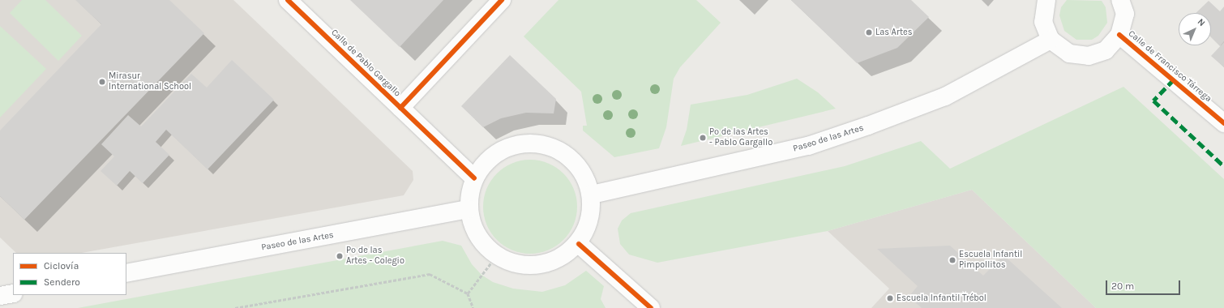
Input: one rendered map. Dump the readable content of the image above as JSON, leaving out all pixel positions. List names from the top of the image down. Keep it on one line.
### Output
{"streets":{"main road":["Calle de Pablo Gargallo","Calle de Francisco Tárrega","Paseo de las Artes"]},"places":["Las Artes","Mirasur International School","Pº de las Artes - Pablo Gargallo","Pº de las Artes - Colegio","Escuela Infantil Pimpollitos","Escuela Infantil Trébol"],"legend":["Ciclovía","Sendero"],"scale_bar":"20 m","north":"top right"}
